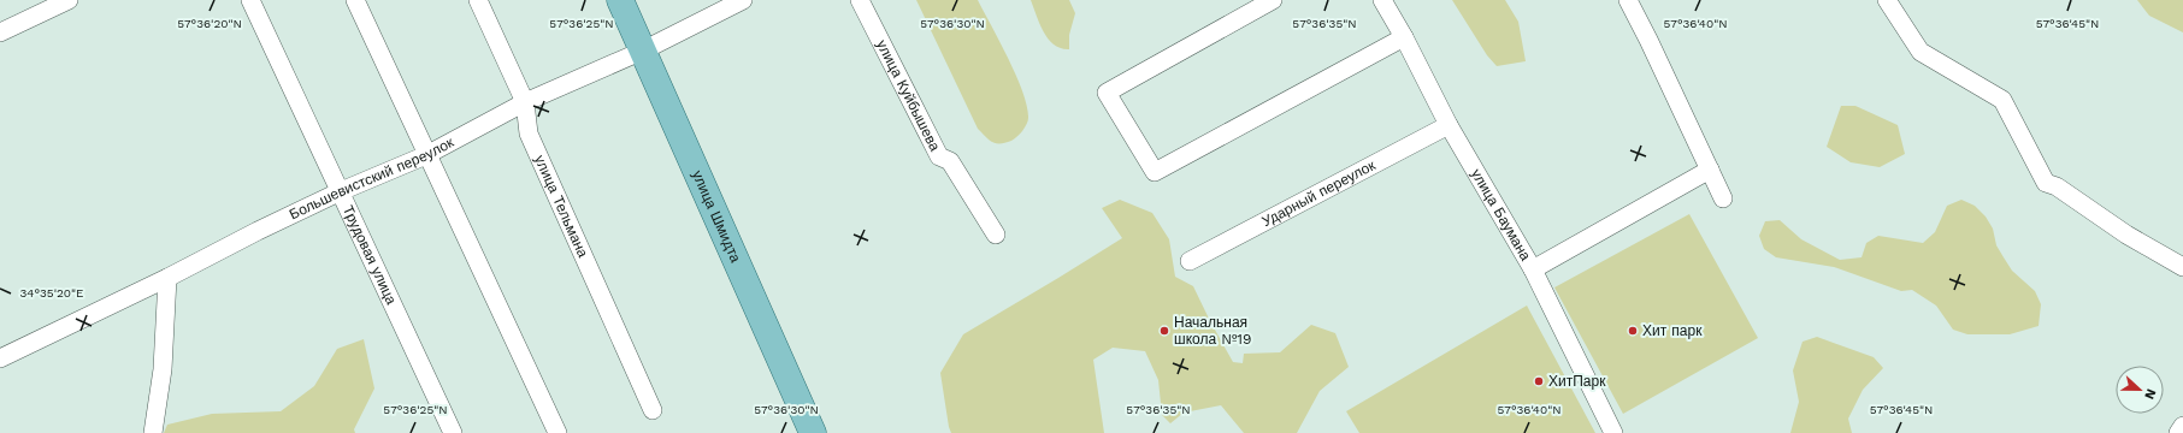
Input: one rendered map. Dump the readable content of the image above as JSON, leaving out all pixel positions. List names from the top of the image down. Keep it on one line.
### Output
{"streets":{"main road":["улица Шмидта"],"street":["улица Куйбышева","Большевистский переулок","Ударный переулок","улица Тельмана","улица Баумана","Трудовая улица"]},"crossings":[["Большевистский переулок","улица Тельмана"],["Большевистский переулок","улица Шмидта"],["Большевистский переулок","Трудовая улица"],["Ударный переулок","улица Баумана"]],"places":["Начальная школа №19","Хит парк","ХитПарк"],"north":"right","coordinates":["57°36'25\"N","57°36'30\"N","57°36'20\"N","57°36'35\"N","57°36'40\"N","57°36'45\"N","34°35'20\"E"]}
